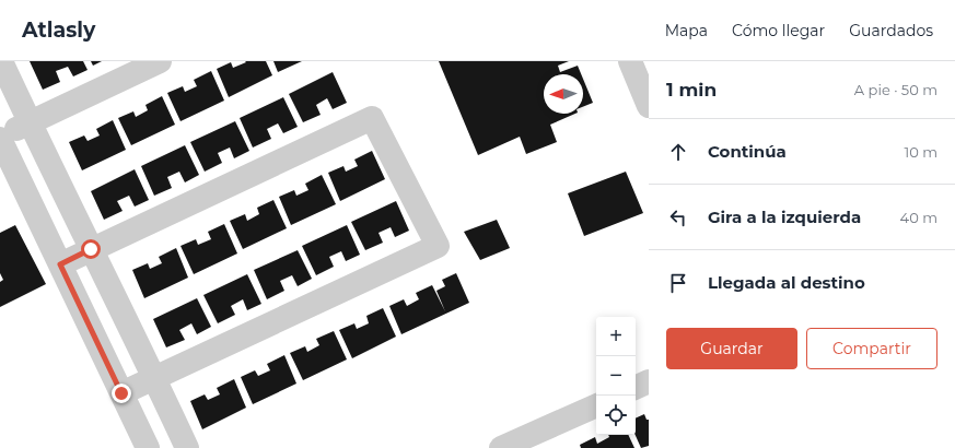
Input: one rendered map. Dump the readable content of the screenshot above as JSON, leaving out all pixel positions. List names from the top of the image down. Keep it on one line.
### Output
{"north":"left","page":{"header":"Atlasly","nav":["Mapa","Cómo llegar","Guardados"],"heading":["1 min","A pie · 50 m"],"list":[["Continúa","10 m"],["Gira a la izquierda","40 m"],"Llegada al destino"],"buttons":["Guardar","Compartir"],"map_buttons":["+","−"]}}
